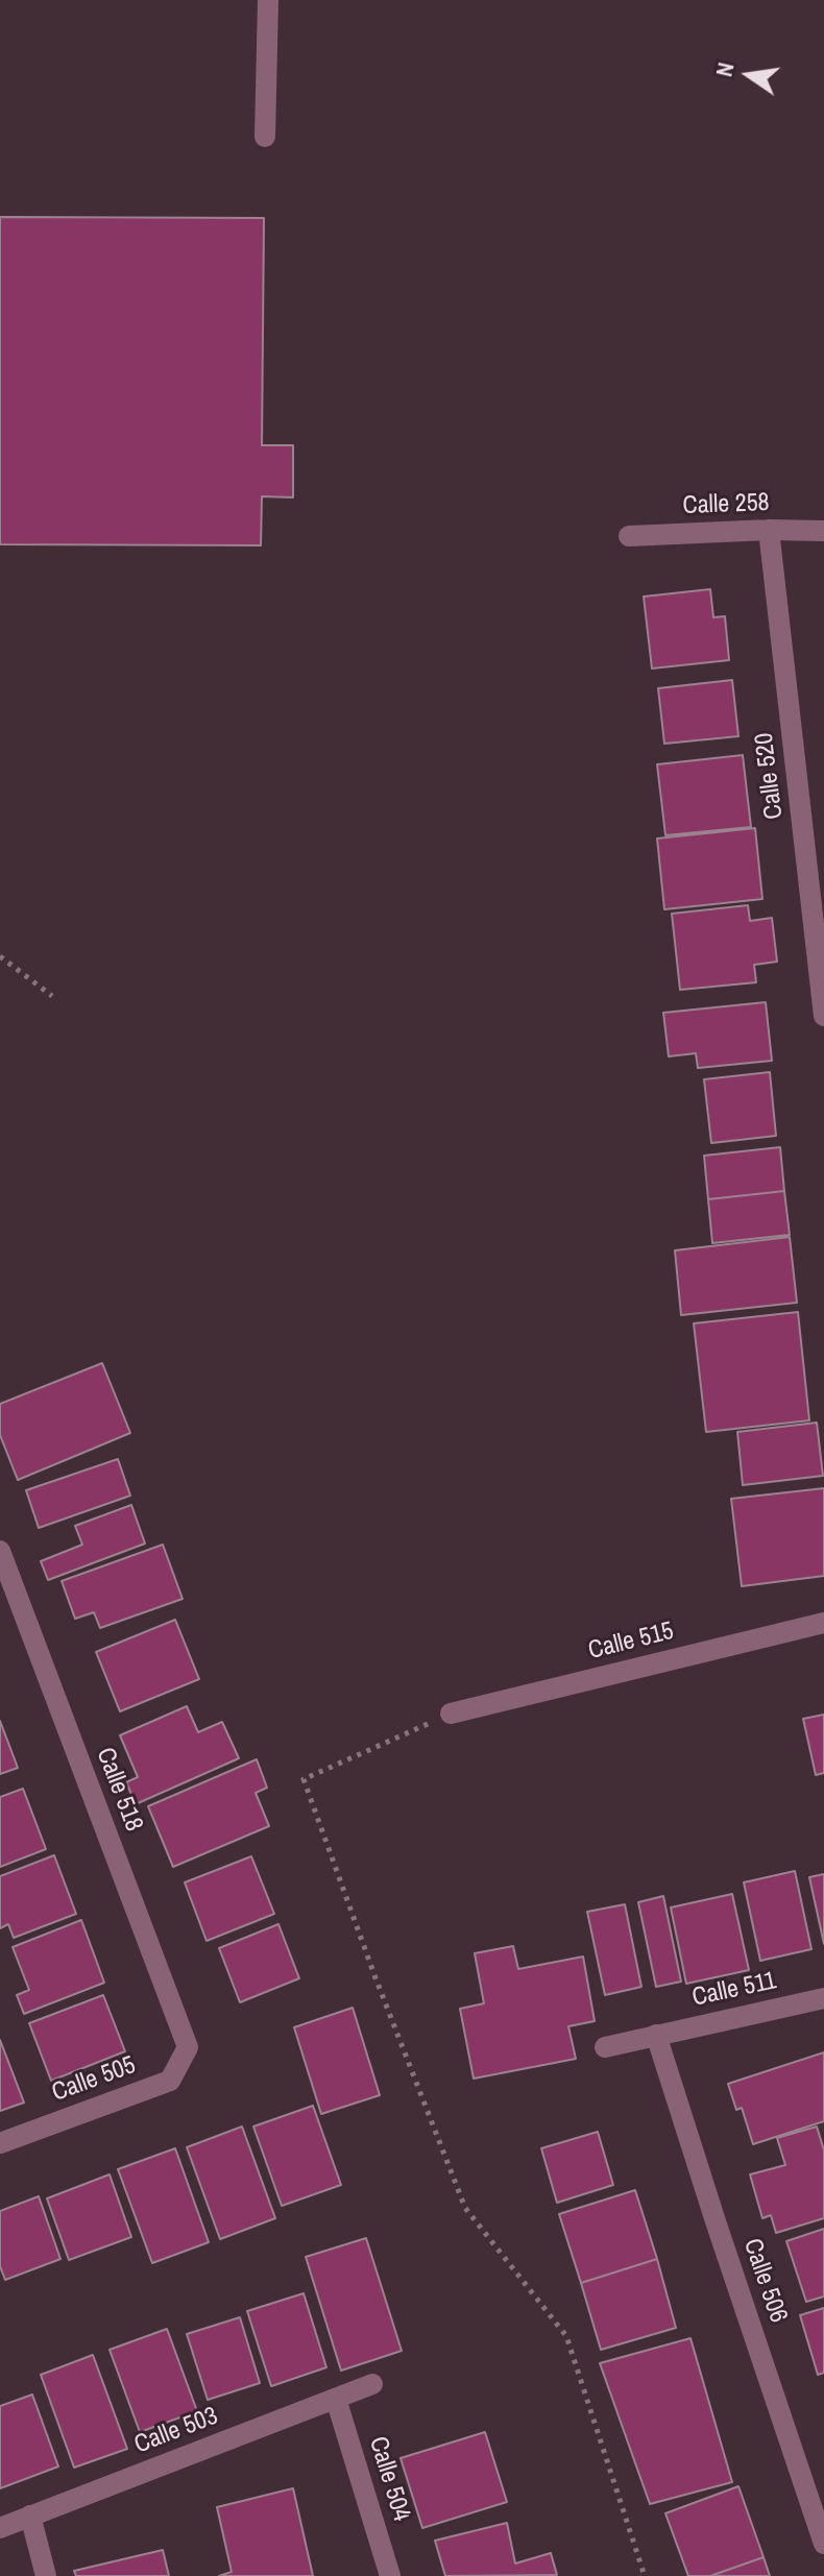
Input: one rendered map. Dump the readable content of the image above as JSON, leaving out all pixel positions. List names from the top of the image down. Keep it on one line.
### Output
{"streets":{"street":["Calle 258","Calle 520","Calle 515","Calle 518","Calle 511","Calle 505","Calle 506","Calle 503","Calle 504"]},"crossings":[["Calle 258","Calle 520"],["Calle 518","Calle 505"],["Calle 511","Calle 506"],["Calle 503","Calle 504"]],"north":"left"}
